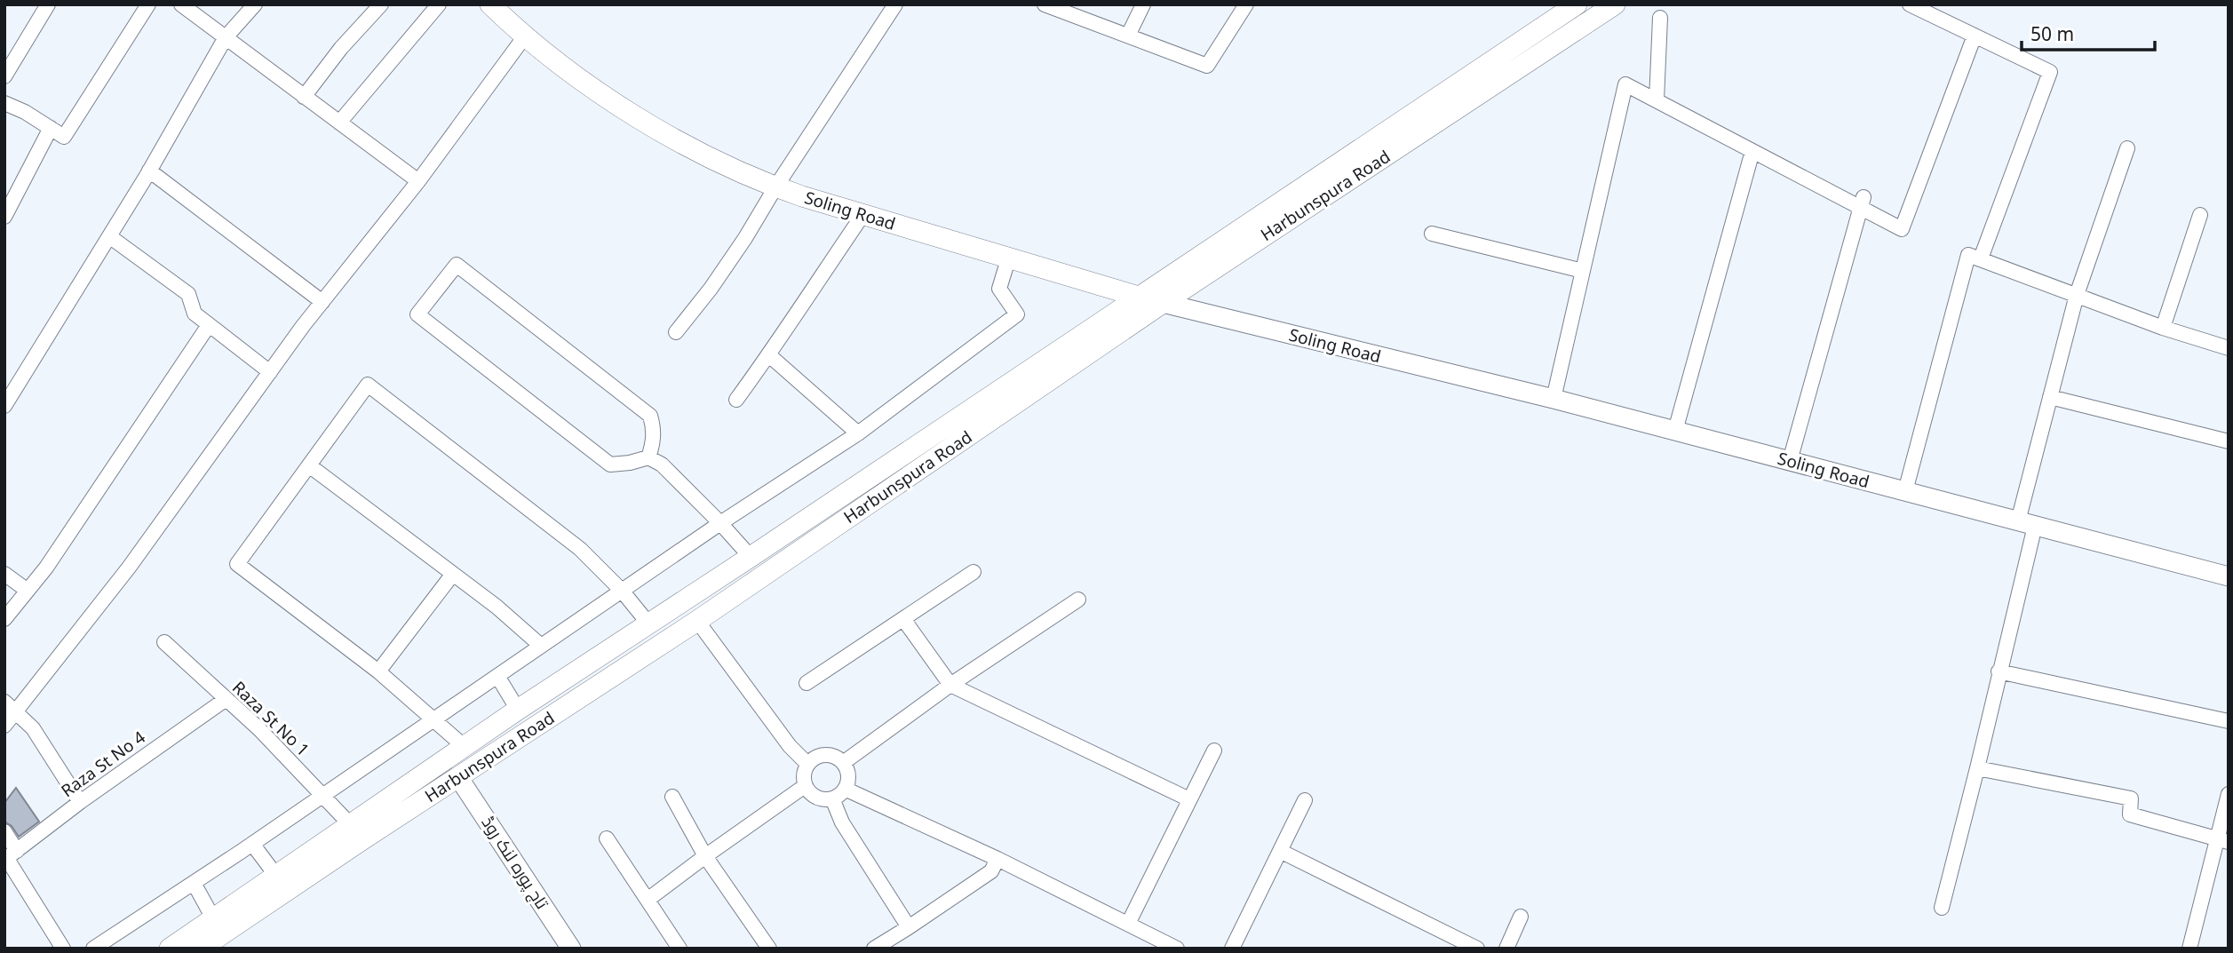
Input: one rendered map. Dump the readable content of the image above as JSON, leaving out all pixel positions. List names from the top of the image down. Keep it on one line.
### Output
{"streets":{"main road":["Harbunspura Road","Soling Road"],"street":["Raza St No 1","Raza St No 4","تاج پورہ لنک روڈ"]},"crossings":[["Harbunspura Road","Soling Road"],["Harbunspura Road","Raza St No 1"],["Harbunspura Road","تاج پورہ لنک روڈ"],["Raza St No 1","Raza St No 4"]],"scale_bar":"50 m"}
